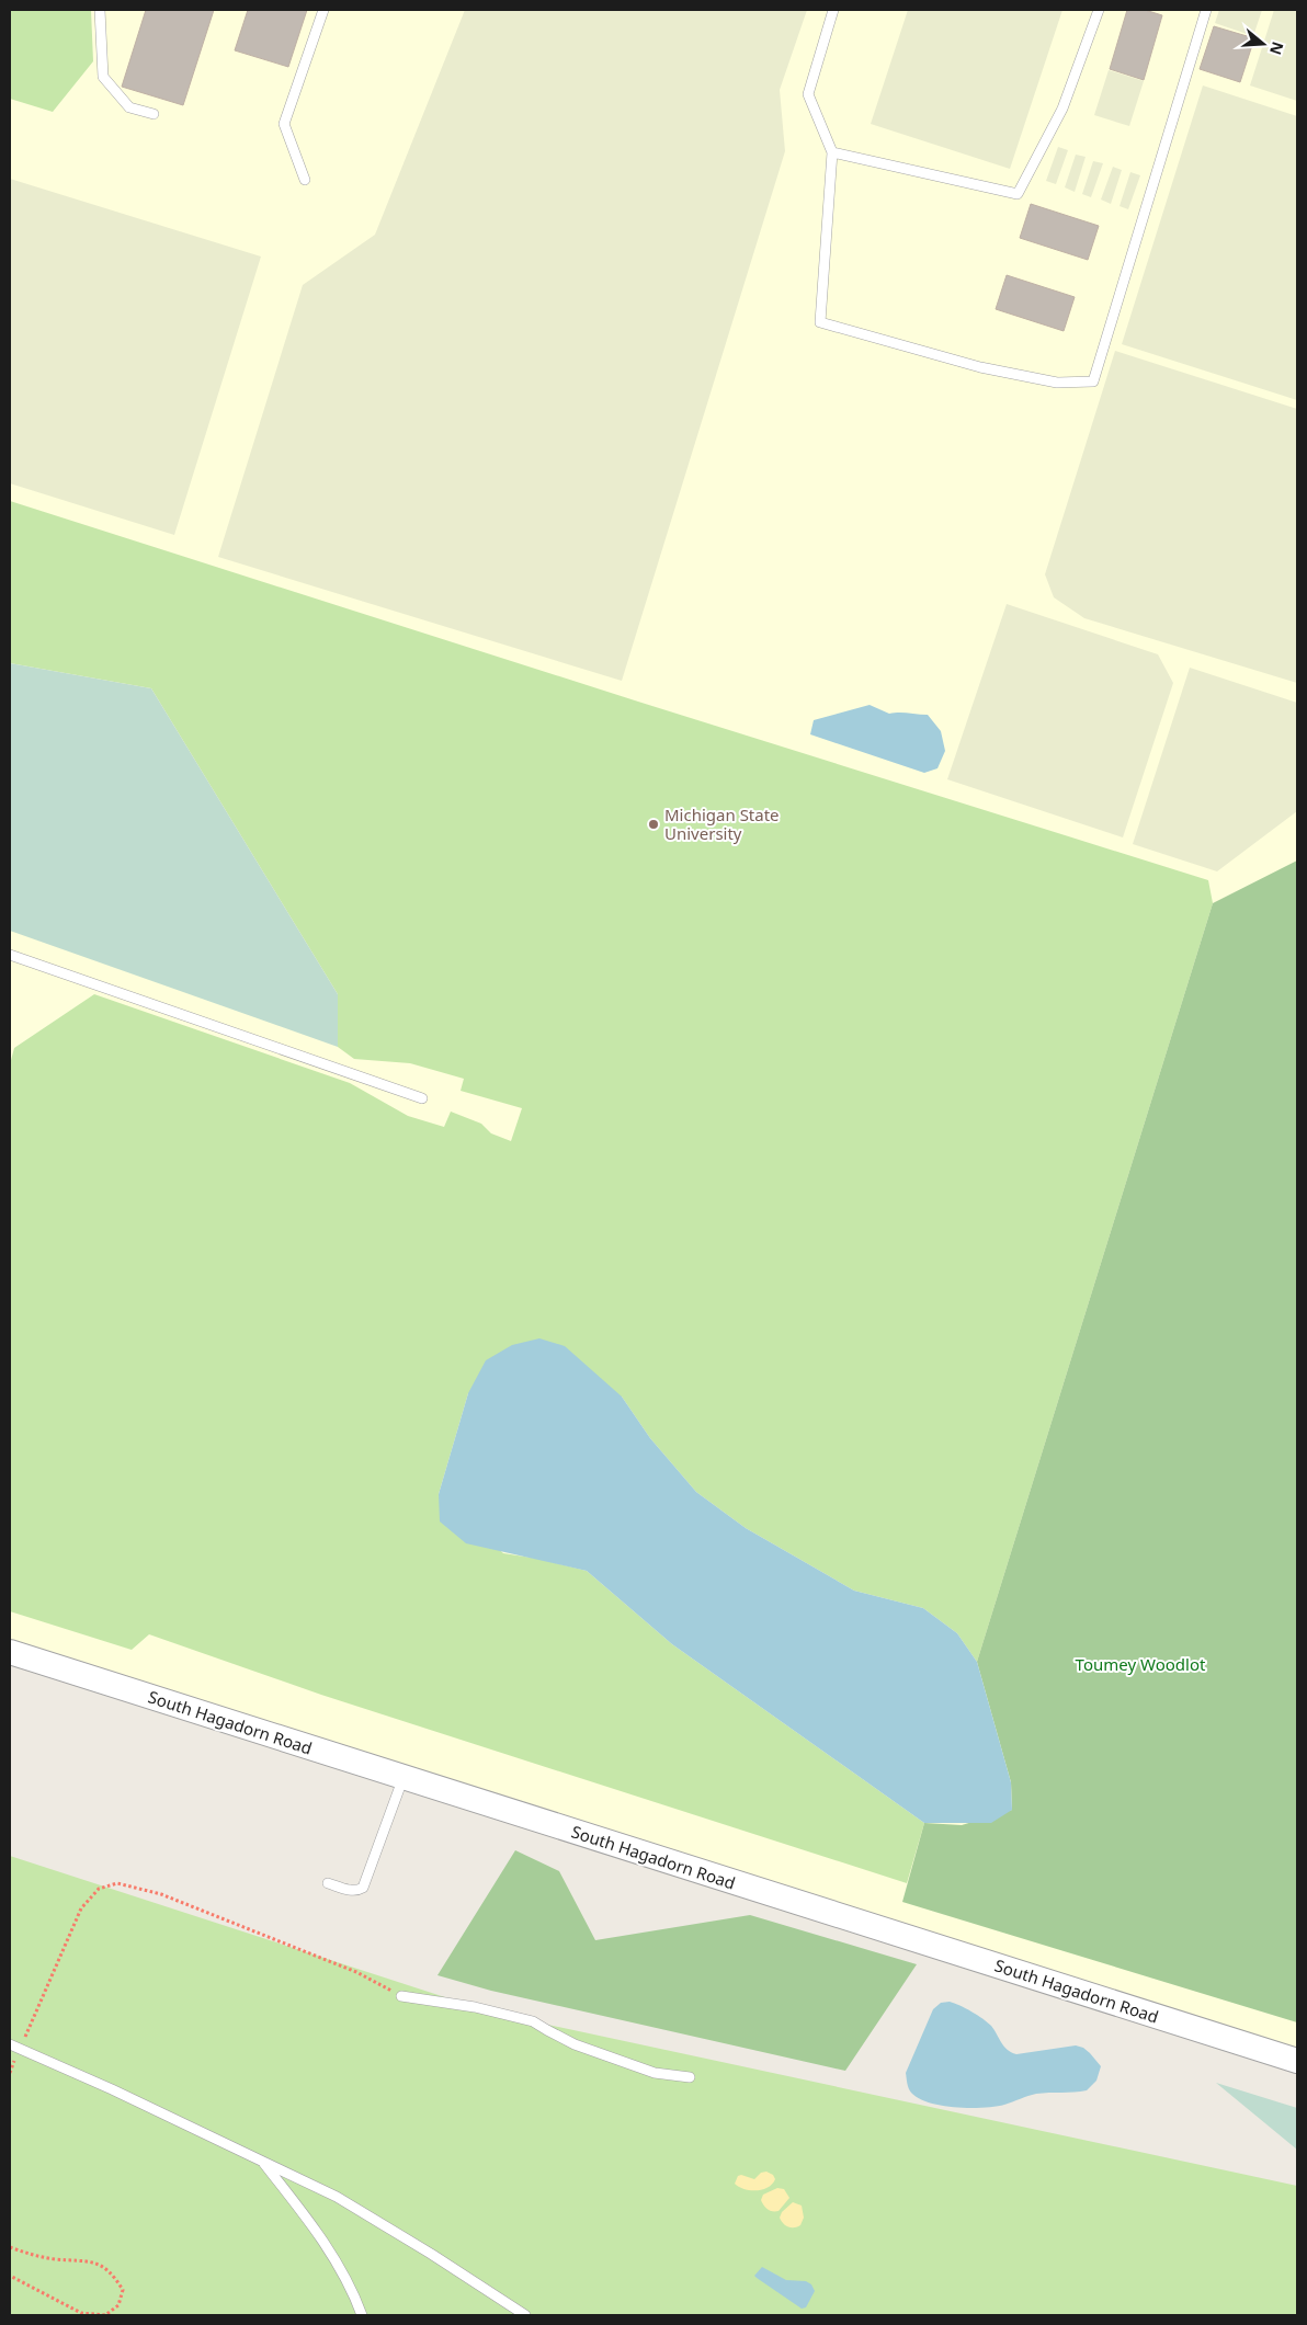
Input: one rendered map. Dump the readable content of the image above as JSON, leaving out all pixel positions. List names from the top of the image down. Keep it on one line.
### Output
{"streets":{"street":["South Hagadorn Road"]},"parks":["Toumey Woodlot"],"places":["Michigan State University"],"north":"right"}
